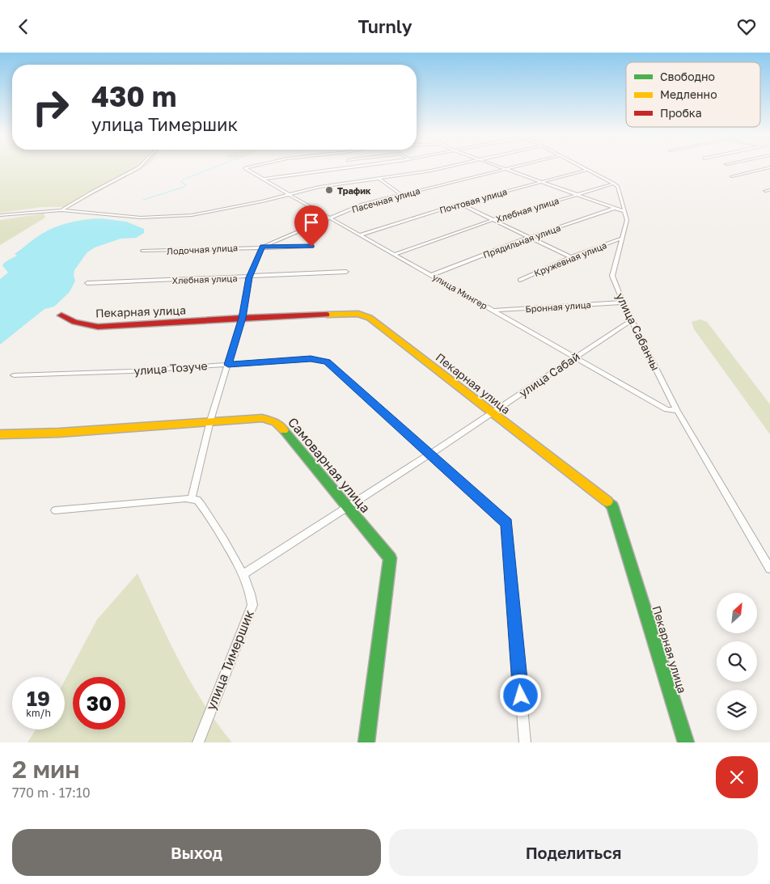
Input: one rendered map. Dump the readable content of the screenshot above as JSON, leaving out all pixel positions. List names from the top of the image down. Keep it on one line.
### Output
{"streets":{"street":["Пасечная улица","Почтовая улица","Хлебная улица","Прядильная улица","Лодочная улица","Кружевная улица","улица Мингер","Бронная улица","Пекарная улица","улица Сабанчы","улица Тозуче","улица Сабай","Самоварная улица","улица Тимершик"]},"crossings":[["Пасечная улица","Лодочная улица"],["Пасечная улица","улица Мингер"],["Почтовая улица","улица Мингер"],["Хлебная улица","улица Мингер"],["Хлебная улица","улица Сабанчы"],["Прядильная улица","улица Мингер"],["Кружевная улица","улица Сабанчы"],["улица Мингер","Бронная улица"],["улица Мингер","улица Сабанчы"],["улица Мингер","улица Сабай"],["Бронная улица","улица Сабанчы"],["Пекарная улица","улица Сабай"],["улица Сабанчы","улица Сабай"],["улица Тозуче","улица Сабай"],["улица Сабай","Самоварная улица"],["улица Сабай","улица Тимершик"]],"places":["Трафик"],"legend":["Свободно","Медленно","Пробка"],"north":"top right","page":{"header":"Turnly","turn":["430 m","улица Тимершик"],"speed":"19 km/h","limit":"30","heading":["2 мин","770 m · 17:10"],"buttons":["Выход","Поделиться"]}}
